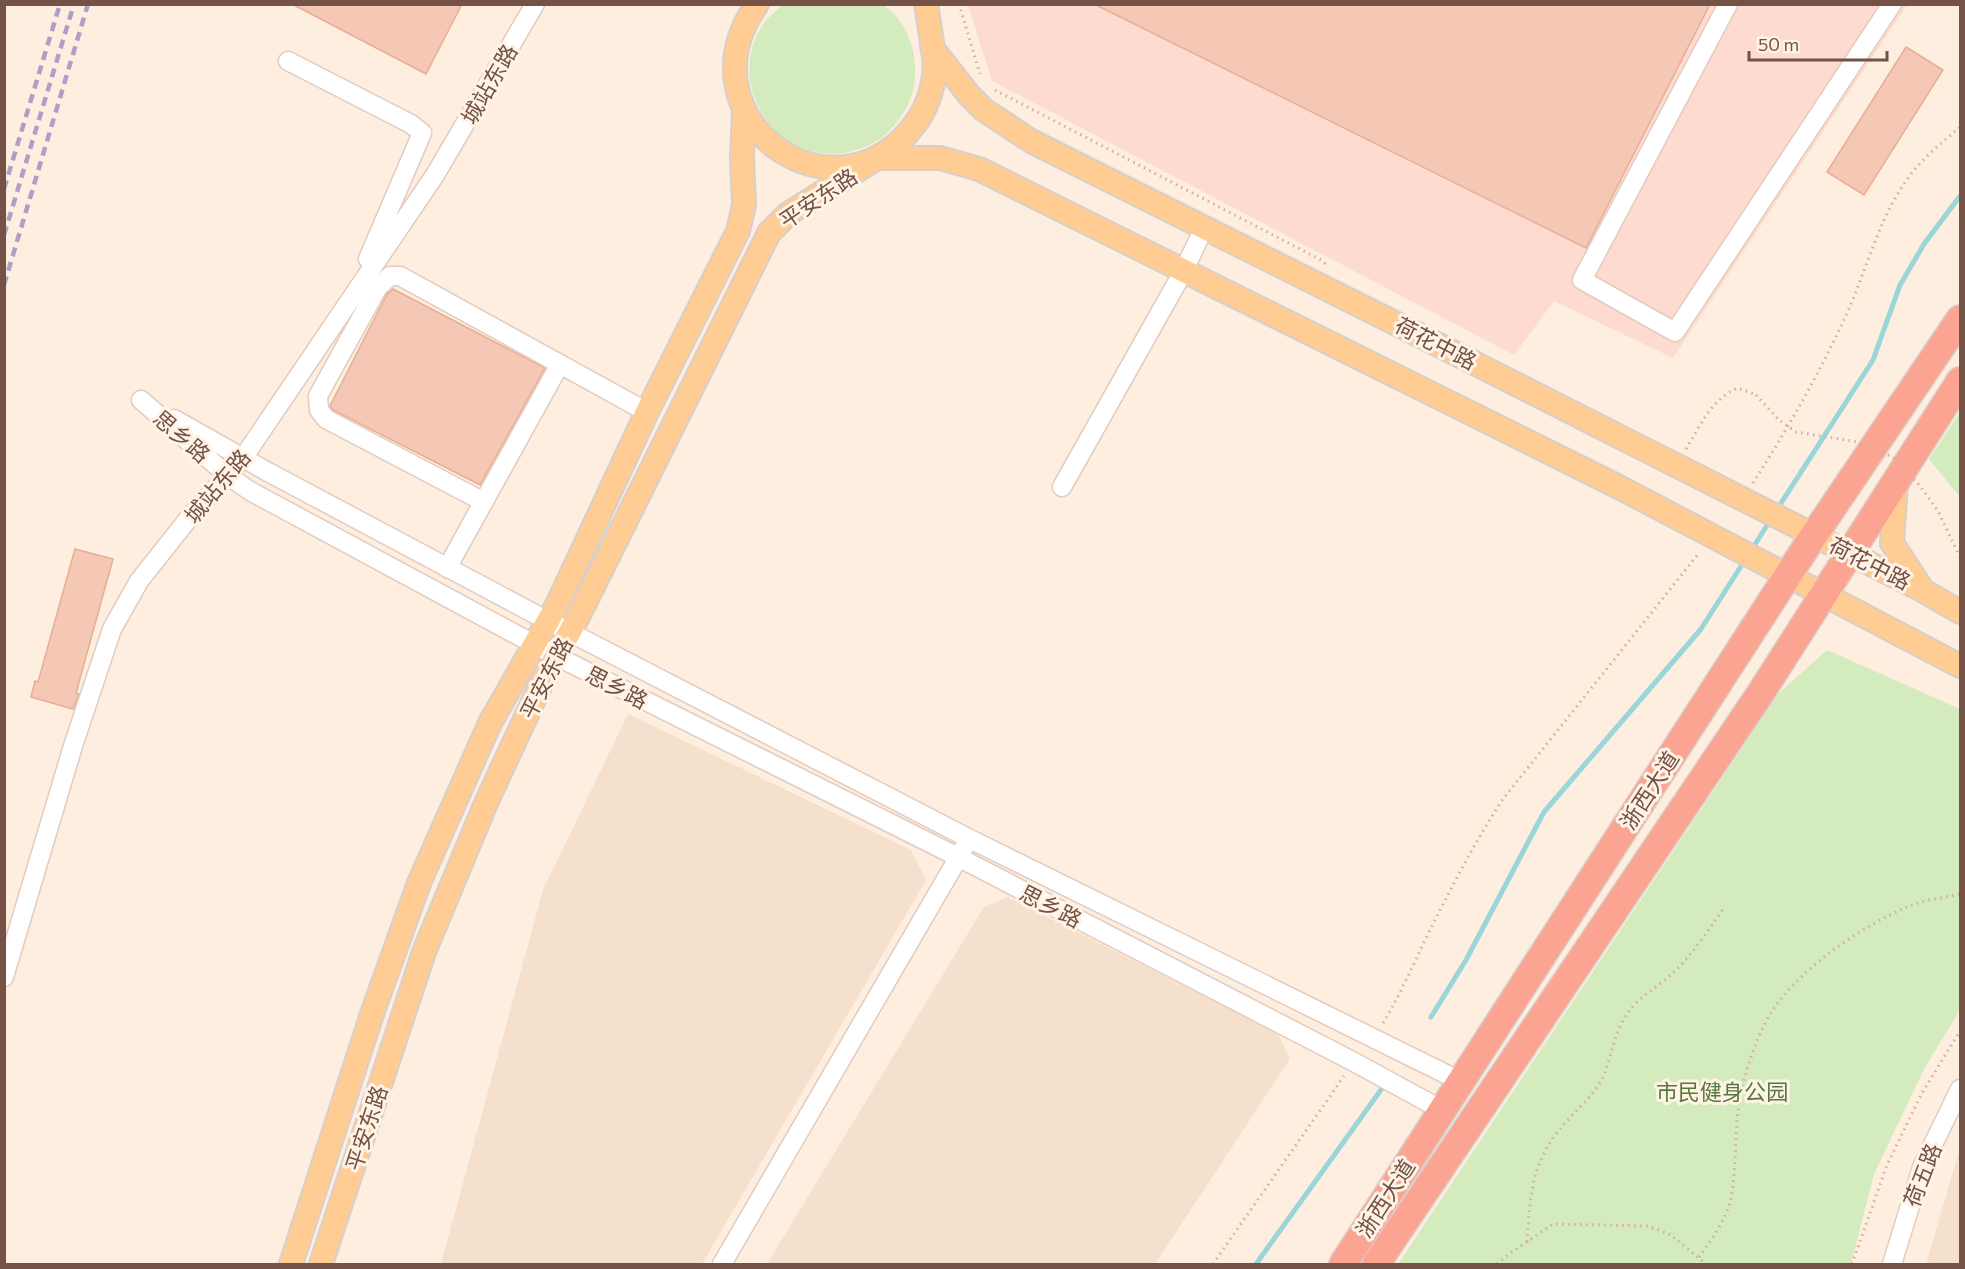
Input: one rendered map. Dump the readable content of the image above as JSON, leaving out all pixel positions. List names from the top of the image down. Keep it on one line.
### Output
{"streets":{"highway":["浙西大道"],"main road":["平安东路","荷花中路"],"street":["城站东路","思乡路","荷五路"]},"crossings":[["城站东路","思乡路"],["平安东路","荷花中路"],["平安东路","思乡路"],["荷花中路","浙西大道"],["思乡路","浙西大道"]],"parks":["市民健身公园"],"scale_bar":"50 m"}
